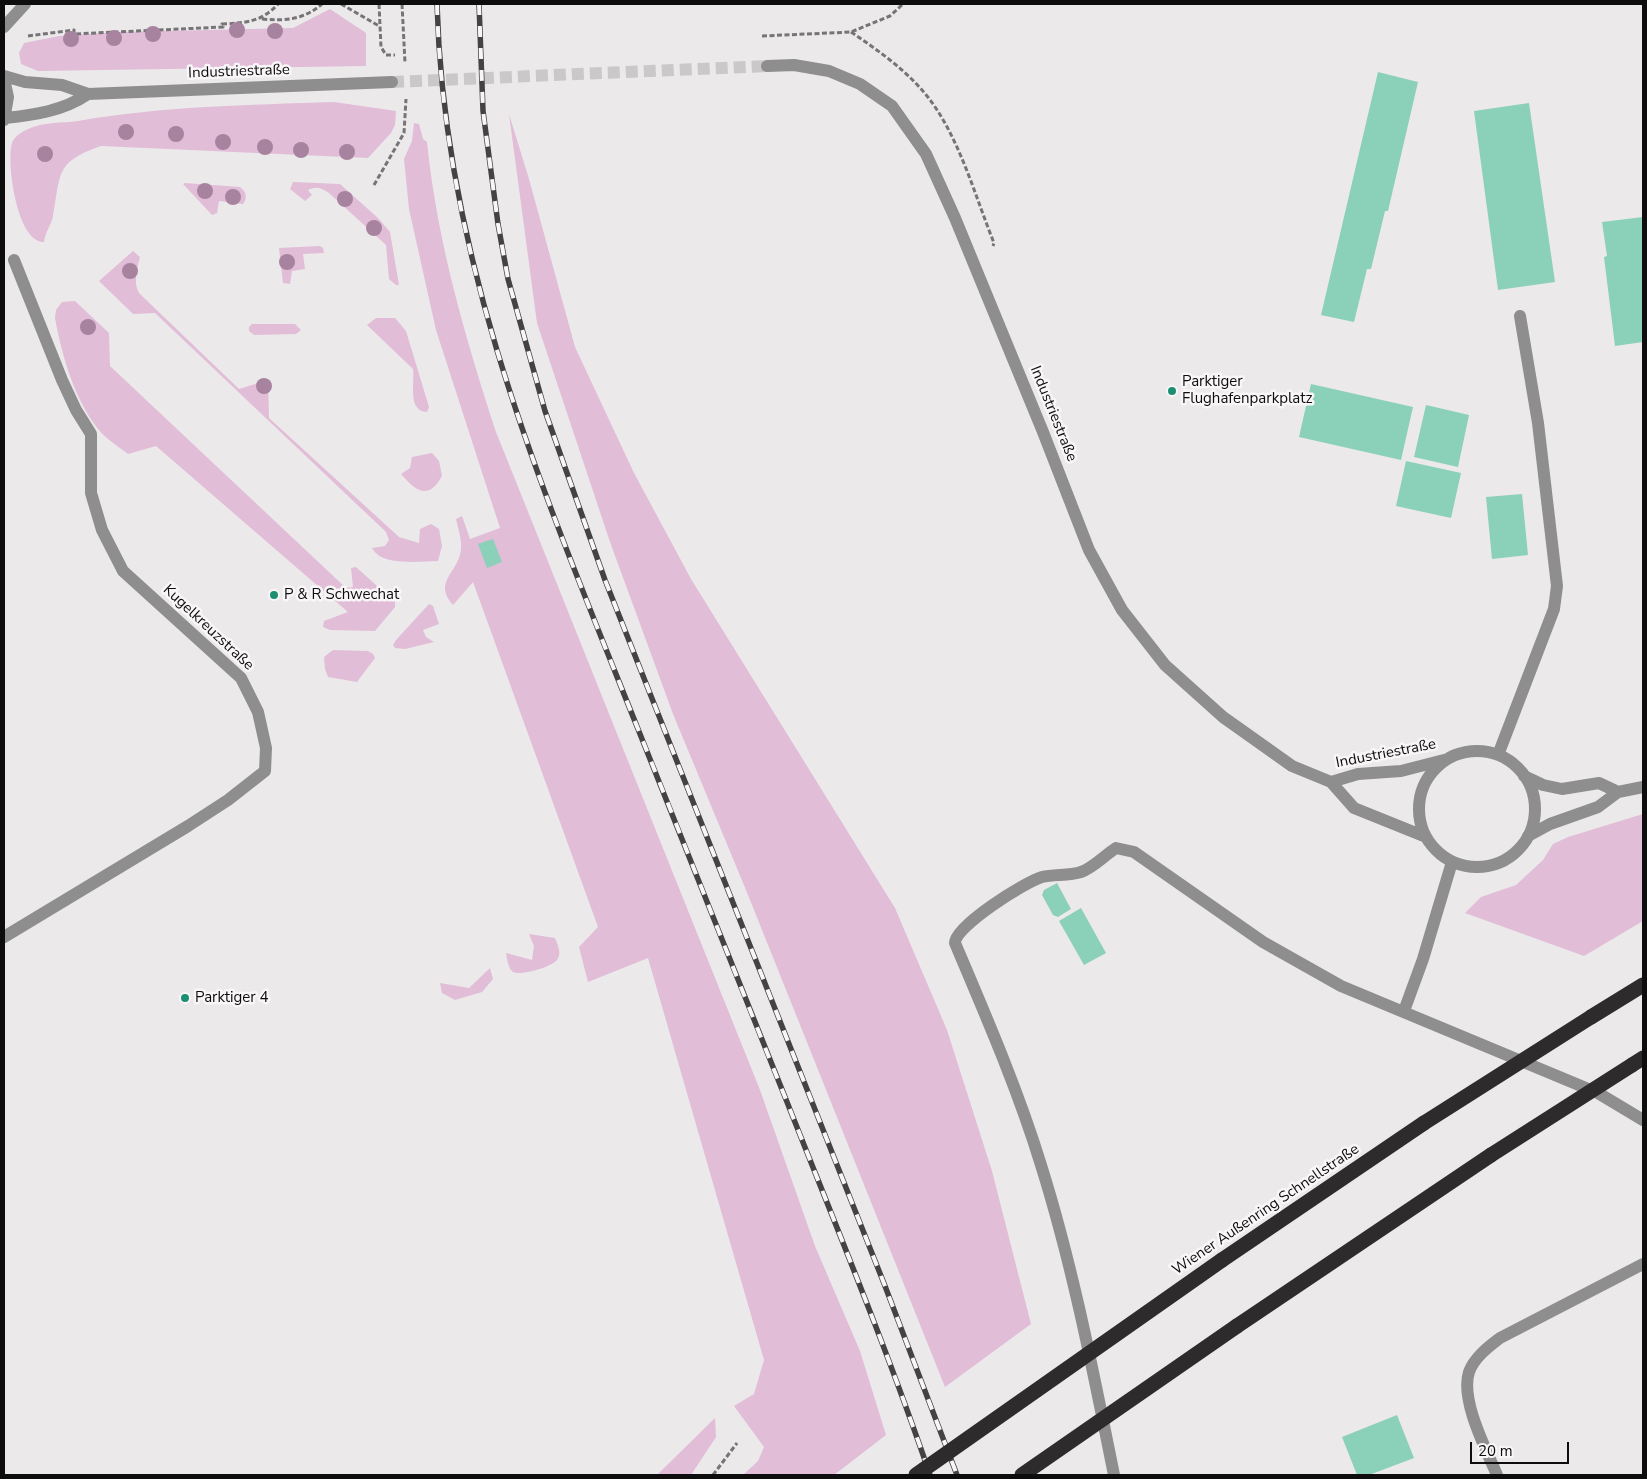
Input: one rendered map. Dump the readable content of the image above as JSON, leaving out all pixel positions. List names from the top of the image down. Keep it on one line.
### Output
{"streets":{"highway":["Wiener Außenring Schnellstraße"],"street":["Industriestraße","Kugelkreuzstraße"]},"places":["Parktiger Flughafenparkplatz","P & R Schwechat","Parktiger 4"],"scale_bar":"20 m"}
